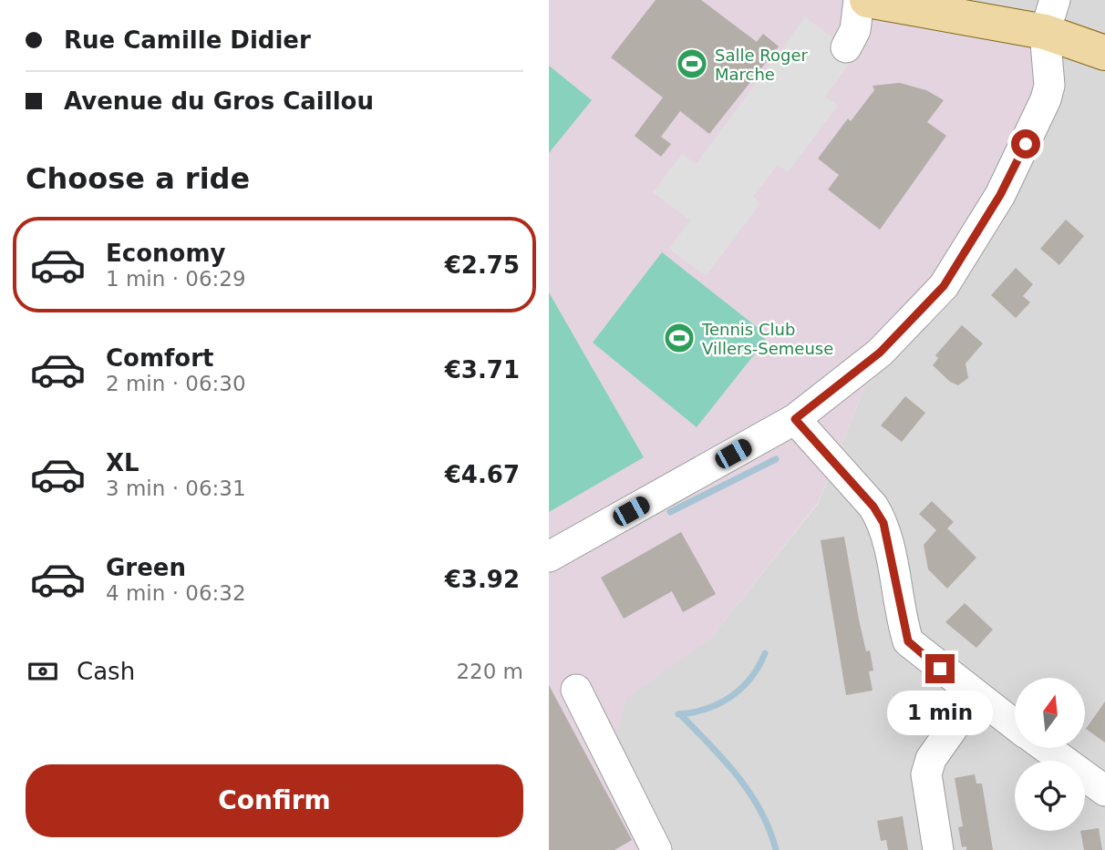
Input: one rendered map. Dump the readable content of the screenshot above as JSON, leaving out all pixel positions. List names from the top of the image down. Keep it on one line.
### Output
{"places":{"sports":["Salle Roger Marche","Tennis Club Villers-Semeuse"]},"north":"top","page":{"banner":["Rue Camille Didier","Avenue du Gros Caillou"],"heading":"Choose a ride","list":[{"name":"Economy","note":"1 min · 06:29","value":"€2.75"},{"name":"Comfort","note":"2 min · 06:30","value":"€3.71"},{"name":"XL","note":"3 min · 06:31","value":"€4.67"},{"name":"Green","note":"4 min · 06:32","value":"€3.92"}],"pay":["Cash","220 m"],"bubble":"1 min","buttons":"Confirm"}}
